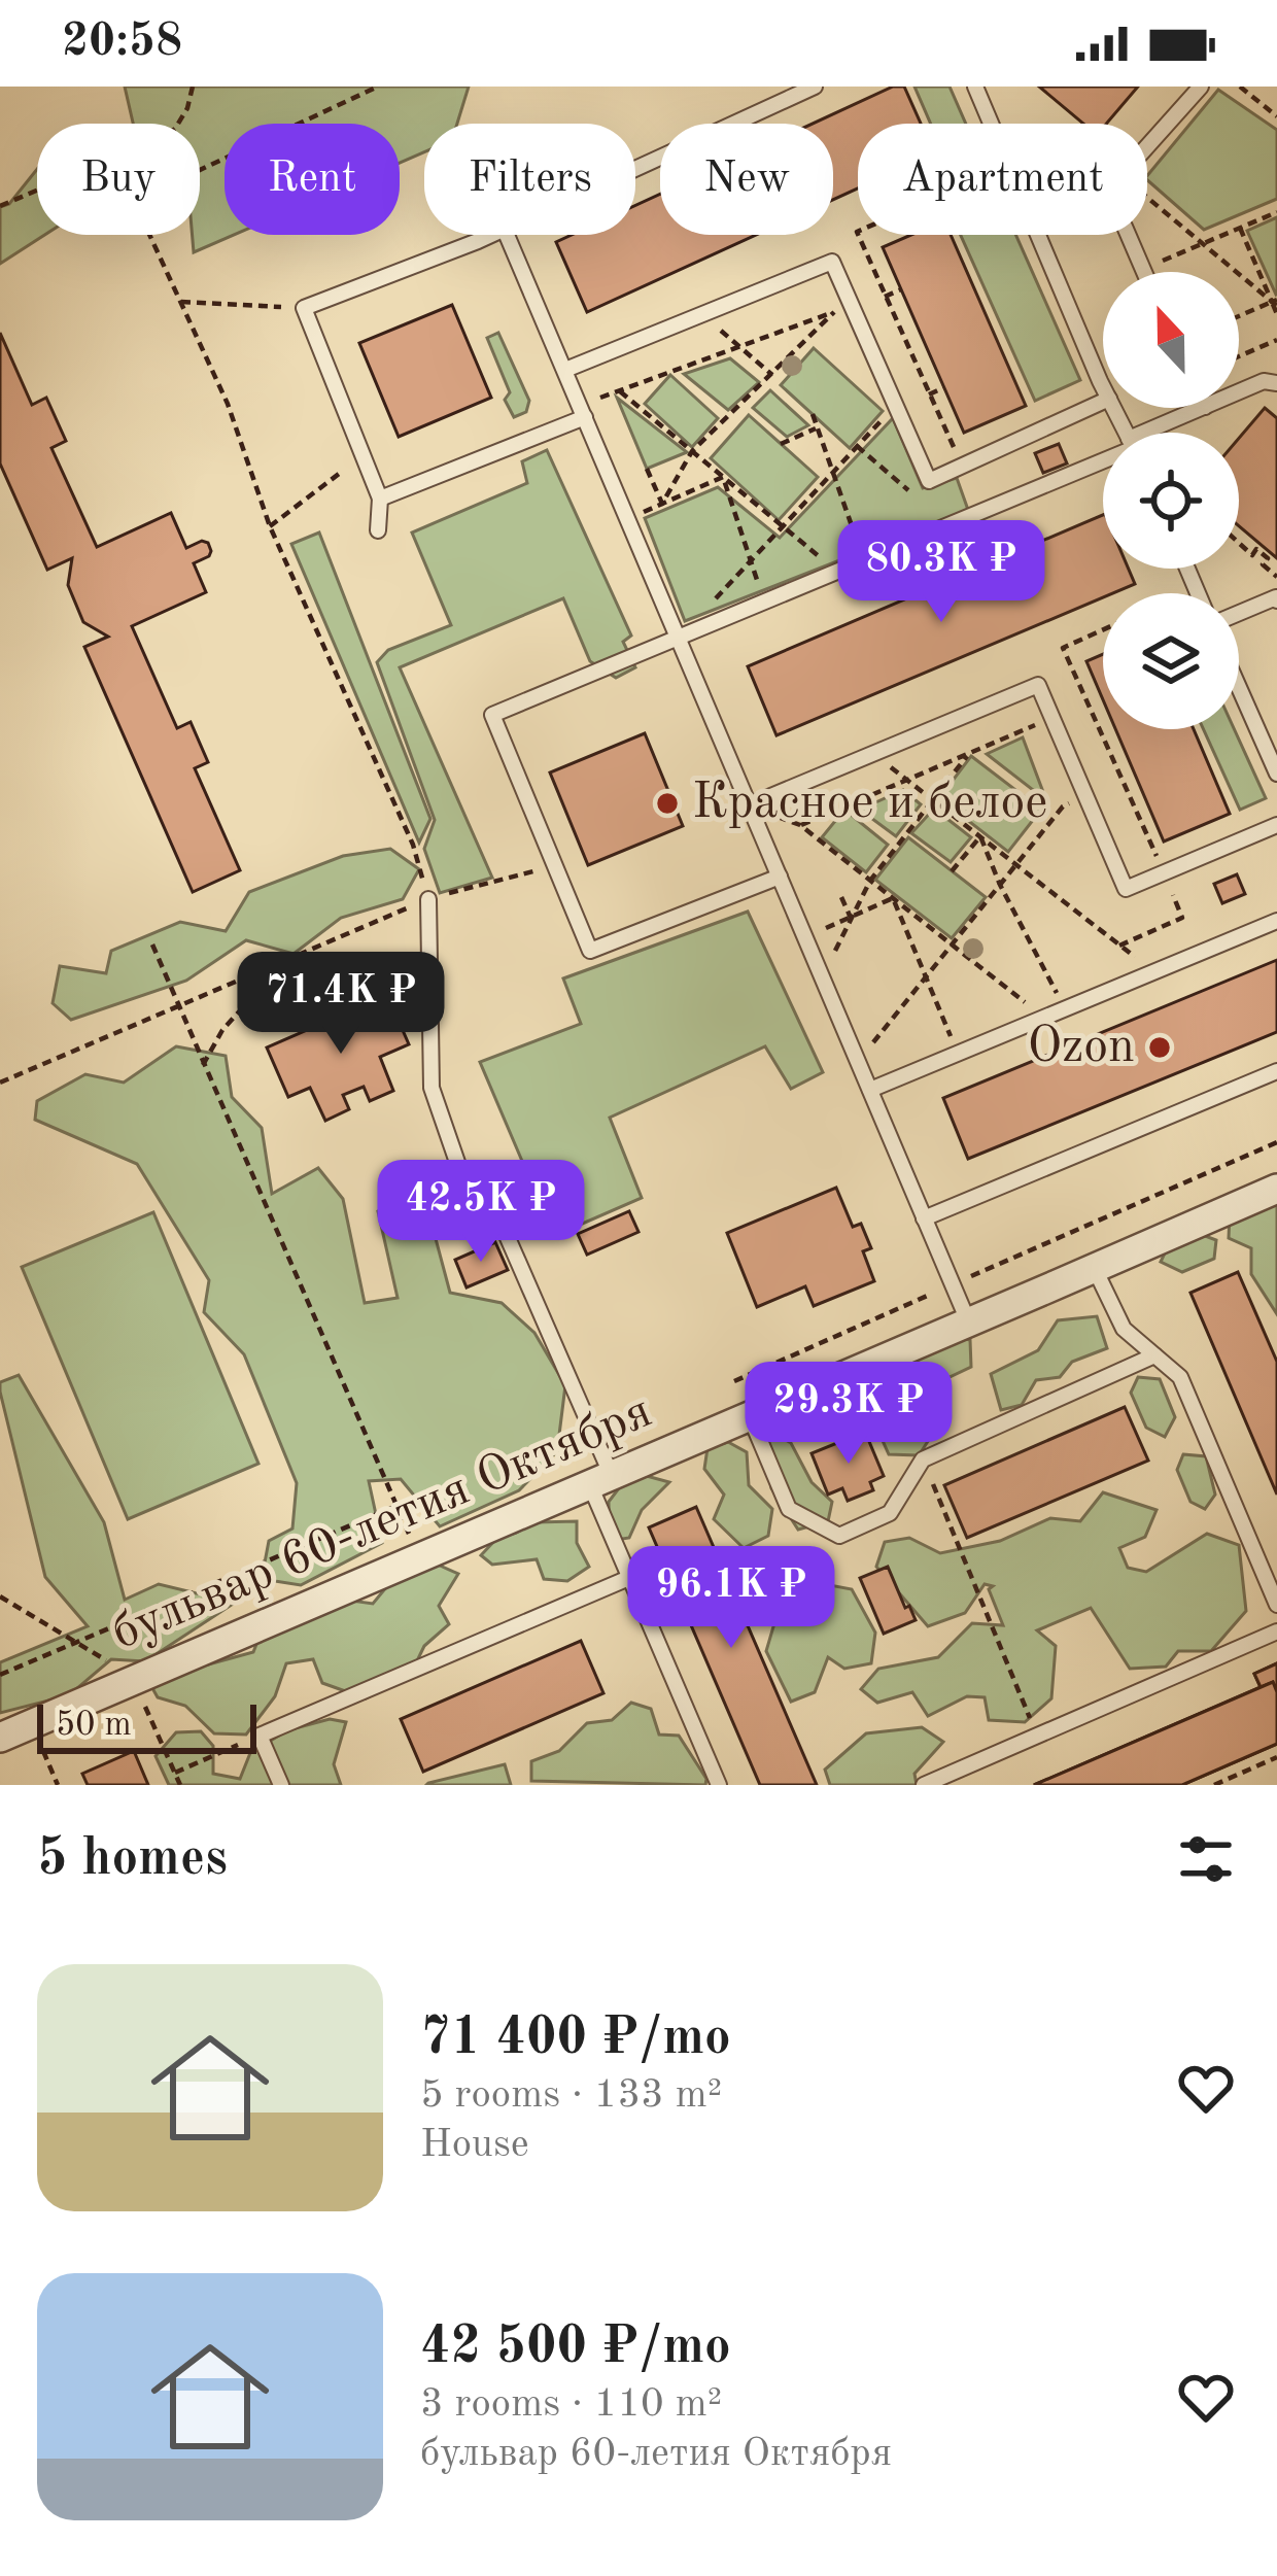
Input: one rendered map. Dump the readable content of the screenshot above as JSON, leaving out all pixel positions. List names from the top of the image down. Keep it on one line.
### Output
{"streets":{"street":["бульвар 60-летия Октября"]},"places":["Красное и белое","Ozon"],"scale_bar":"50 m","north":"top","page":{"status":"20:58","chip":["Buy","Rent","Filters","New","Apartment"],"price":["80.3K ₽","71.4K ₽","42.5K ₽","29.3K ₽","96.1K ₽"],"scale":"50 m","heading":"5 homes","list":[{"name":"71 400 ₽/mo","note":"5 rooms · 133 m² · House"},{"name":"42 500 ₽/mo","note":"3 rooms · 110 m² · бульвар 60-летия Октября"}]}}
